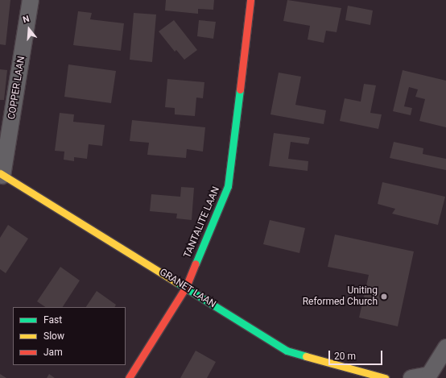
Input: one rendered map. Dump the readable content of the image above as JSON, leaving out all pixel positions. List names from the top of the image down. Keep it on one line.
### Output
{"streets":{"street":["COPPER LAAN","TANTALITE LAAN","GRANET LAAN"]},"crossings":[["COPPER LAAN","GRANET LAAN"],["TANTALITE LAAN","GRANET LAAN"]],"places":["Uniting Reformed Church"],"legend":["Fast","Slow","Jam"],"scale_bar":"20 m","north":"top"}
